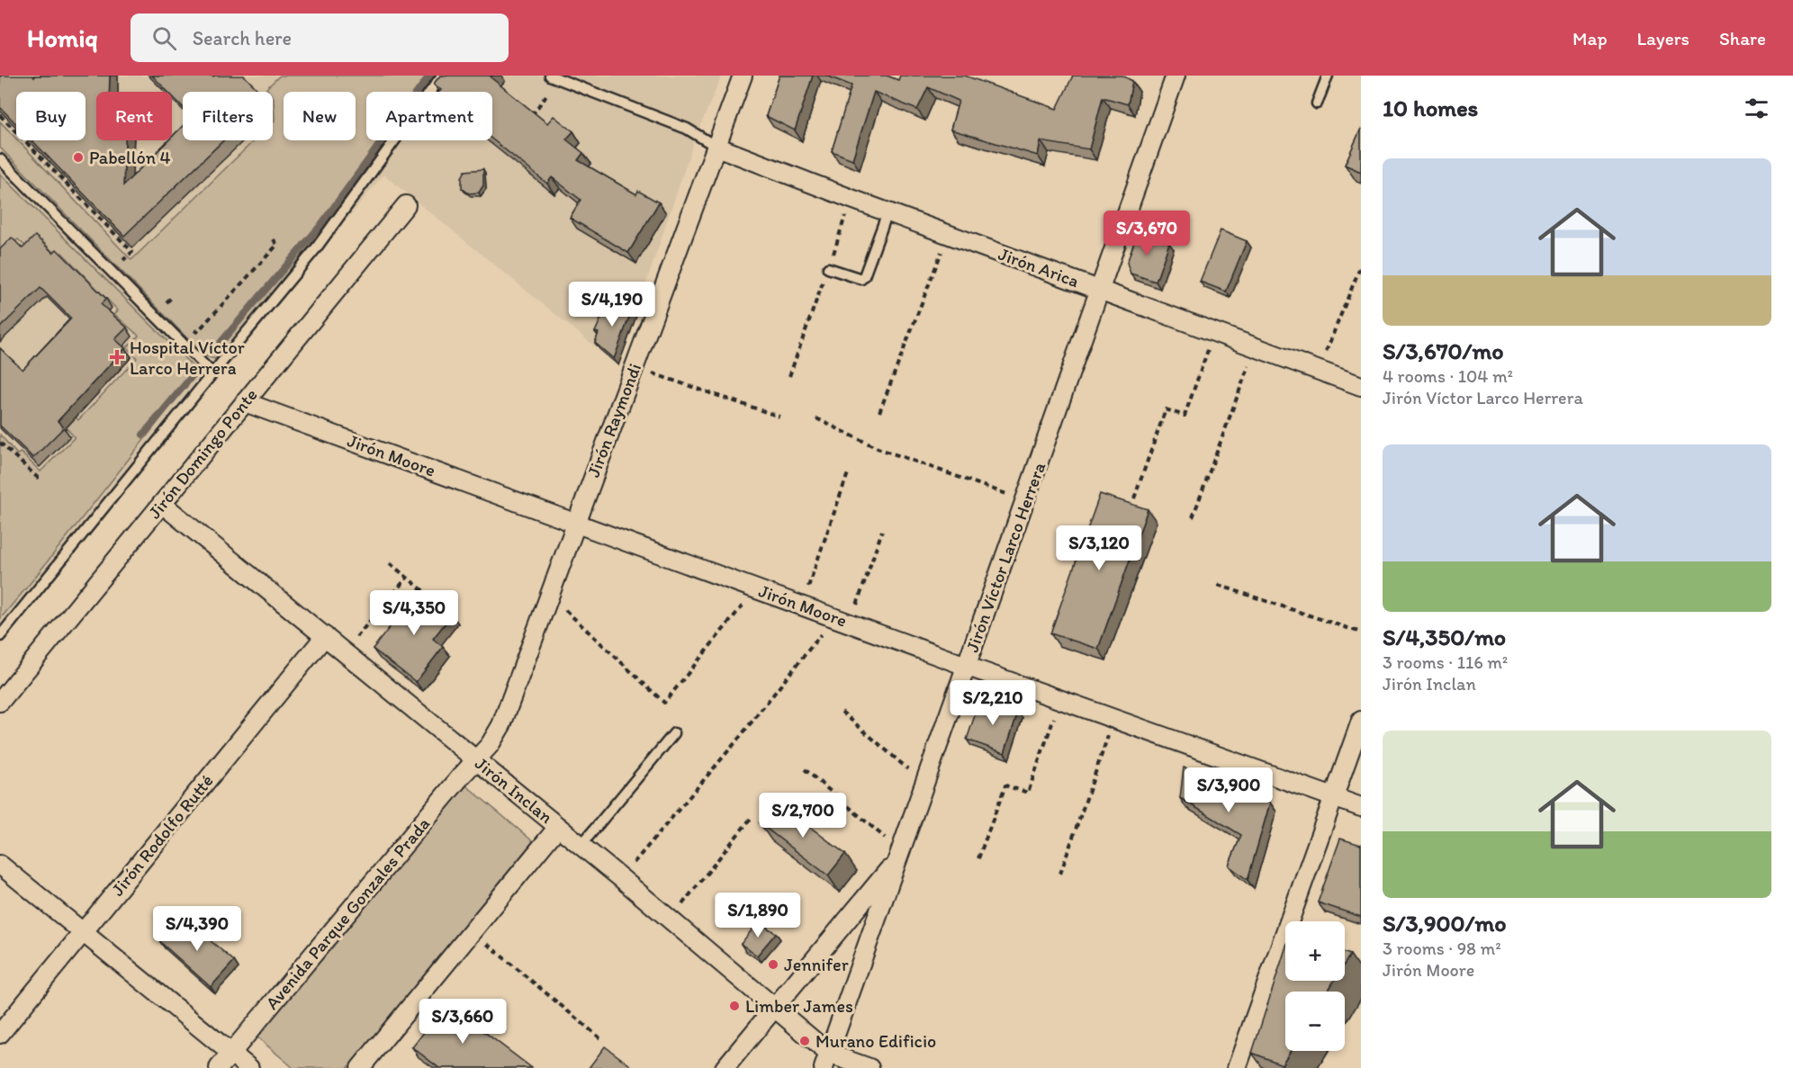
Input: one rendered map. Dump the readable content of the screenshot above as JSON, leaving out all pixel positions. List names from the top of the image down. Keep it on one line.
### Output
{"streets":{"street":["Jirón Arica","Jirón Raymondi","Jirón Domingo Ponte","Jirón Moore","Jirón Víctor Larco Herrera","Jirón Inclan","Jirón Rodolfo Rutté","Avenida Parque Gonzales Prada"]},"crossings":[["Jirón Arica","Jirón Raymondi"],["Jirón Arica","Jirón Víctor Larco Herrera"],["Jirón Raymondi","Jirón Moore"],["Jirón Raymondi","Jirón Inclan"],["Jirón Raymondi","Avenida Parque Gonzales Prada"],["Jirón Domingo Ponte","Jirón Moore"],["Jirón Domingo Ponte","Jirón Inclan"],["Jirón Moore","Jirón Víctor Larco Herrera"],["Jirón Víctor Larco Herrera","Jirón Inclan"],["Jirón Inclan","Jirón Rodolfo Rutté"],["Jirón Inclan","Avenida Parque Gonzales Prada"]],"places":{"other":["Pabellón 4","Jennifer","Limber James","Murano Edificio"],"health":["Hospital Víctor Larco Herrera"]},"page":{"header":"Homiq","search":"Search here","nav":["Map","Layers","Share"],"heading":"10 homes","chip":["Buy","Rent","Filters","New","Apartment"],"list":[{"name":"S/3,670/mo","note":"4 rooms · 104 m² · Jirón Víctor Larco Herrera"},{"name":"S/4,350/mo","note":"3 rooms · 116 m² · Jirón Inclan"},{"name":"S/3,900/mo","note":"3 rooms · 98 m² · Jirón Moore"}],"price":["S/3,670","S/4,190","S/3,120","S/4,350","S/2,210","S/3,900","S/2,700","S/1,890","S/4,390","S/3,660"],"map_buttons":["+","−"]}}
